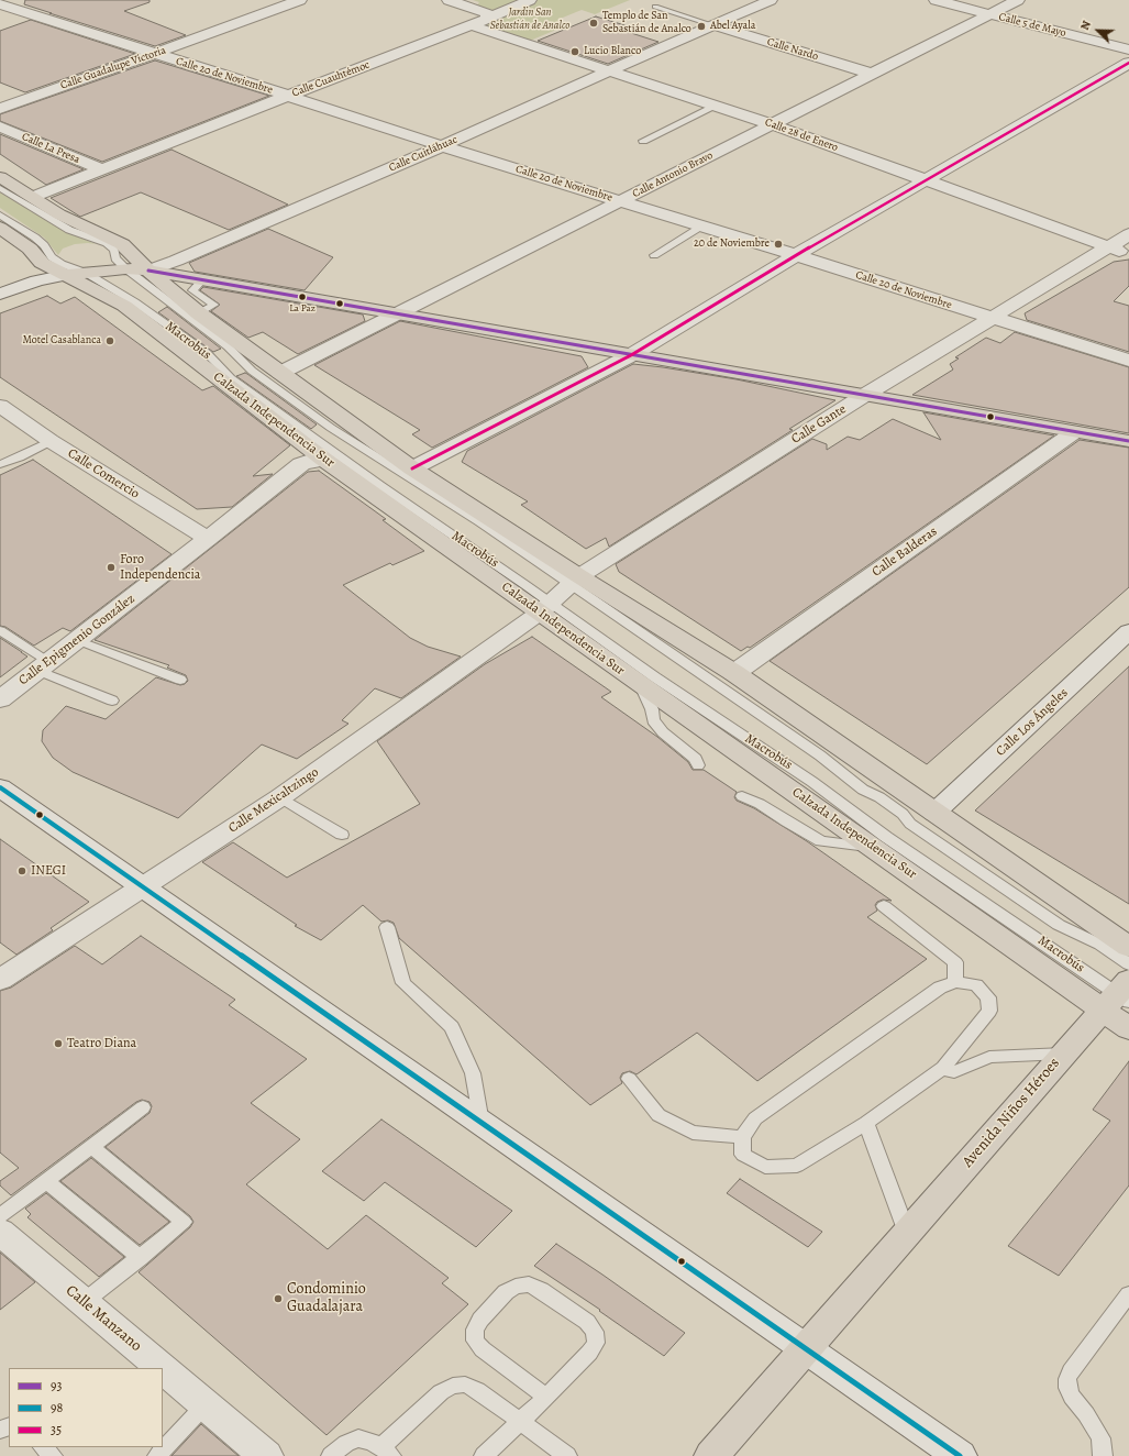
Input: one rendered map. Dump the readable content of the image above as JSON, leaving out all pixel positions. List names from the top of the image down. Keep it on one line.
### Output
{"streets":{"main road":["Calle Cuitláhuac","Calzada Independencia Sur","Avenida Niños Héroes"],"street":["Calle 5 de Mayo","Calle Nardo","Calle Guadalupe Victoria","Calle 20 de Noviembre","Calle Cuauhtémoc","Calle 28 de Enero","Calle La Presa","Calle Antonio Bravo","Calle Gante","Calle Comercio","Calle Balderas","Calle Epigmenio González","Calle Los Ángeles","Calle Mexicaltzingo","Calle Manzano"],"lane":["Macrobús"]},"crossings":[["Calle 5 de Mayo","Calle Antonio Bravo"],["Calle Nardo","Calle Cuitláhuac"],["Calle Nardo","Calle Antonio Bravo"],["Calle Guadalupe Victoria","Calle 20 de Noviembre"],["Calle 20 de Noviembre","Calle Cuauhtémoc"],["Calle 20 de Noviembre","Calle Cuitláhuac"],["Calle 20 de Noviembre","Calle Antonio Bravo"],["Calle 20 de Noviembre","Calle Gante"],["Calle Cuauhtémoc","Calle 28 de Enero"],["Calle Cuauhtémoc","Calle La Presa"],["Calle 28 de Enero","Calle Cuitláhuac"],["Calle 28 de Enero","Calle Antonio Bravo"],["Calle 28 de Enero","Calle Gante"],["Calle Cuitláhuac","Macrobús"],["Calle Cuitláhuac","Calzada Independencia Sur"],["Macrobús","Calzada Independencia Sur"],["Macrobús","Calle Gante"],["Macrobús","Calle Mexicaltzingo"],["Macrobús","Avenida Niños Héroes"],["Calzada Independencia Sur","Calle Gante"],["Calzada Independencia Sur","Calle Epigmenio González"],["Calzada Independencia Sur","Calle Mexicaltzingo"],["Calzada Independencia Sur","Avenida Niños Héroes"],["Calle Gante","Calle Mexicaltzingo"],["Calle Comercio","Calle Epigmenio González"]],"parks":["Jardin San Sebastián de Analco"],"places":["Templo de San Sebastián de Analco","Abel Ayala","Lucio Blanco","20 de Noviembre","La Paz","Motel Casablanca","Foro Independencia","INEGI","Teatro Diana","Condominio Guadalajara"],"lines":["transit line 35","transit line 93","transit line 98"],"legend":["93","98","35"],"north":"top left"}
